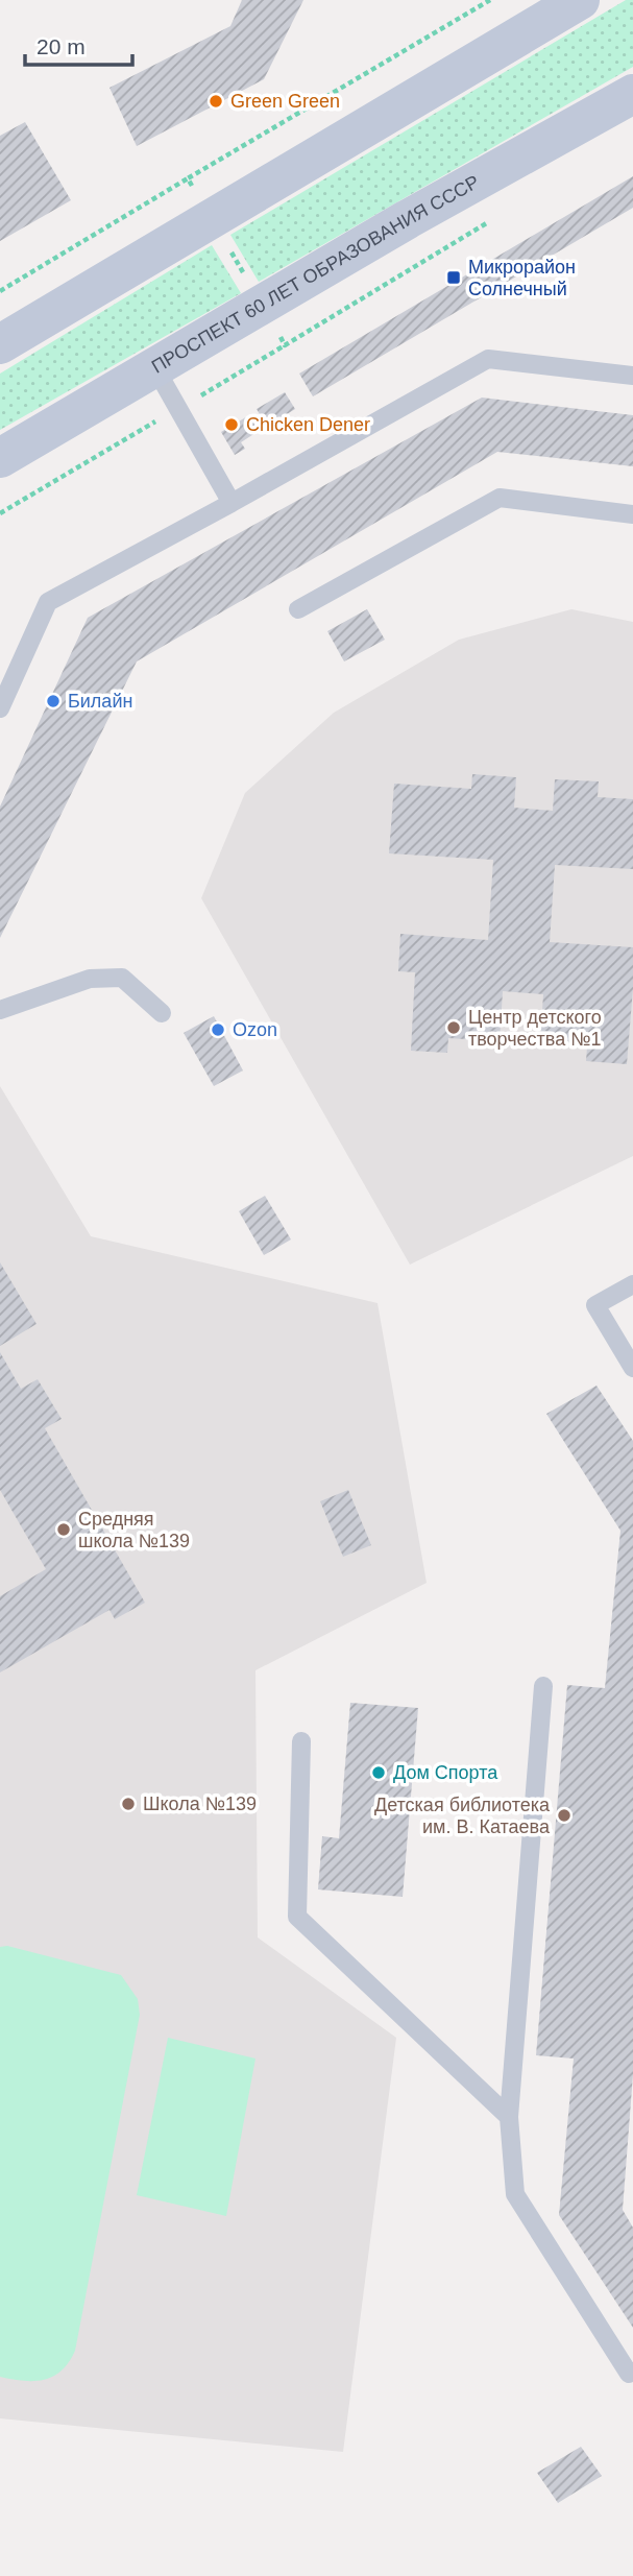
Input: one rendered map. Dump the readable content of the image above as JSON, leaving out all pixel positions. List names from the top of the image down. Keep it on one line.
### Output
{"streets":{"main road":["ПРОСПЕКТ 60 ЛЕТ ОБРАЗОВАНИЯ СССР"]},"places":{"other":["Green Green","Chicken Dener","Билайн","Центр детского творчества №1","Ozon","Средняя школа №139","Дом Спорта","Школа №139","Детская библиотека им. В. Катаева"],"transit":["Микрорайон Солнечный"]},"scale_bar":"20 m"}
